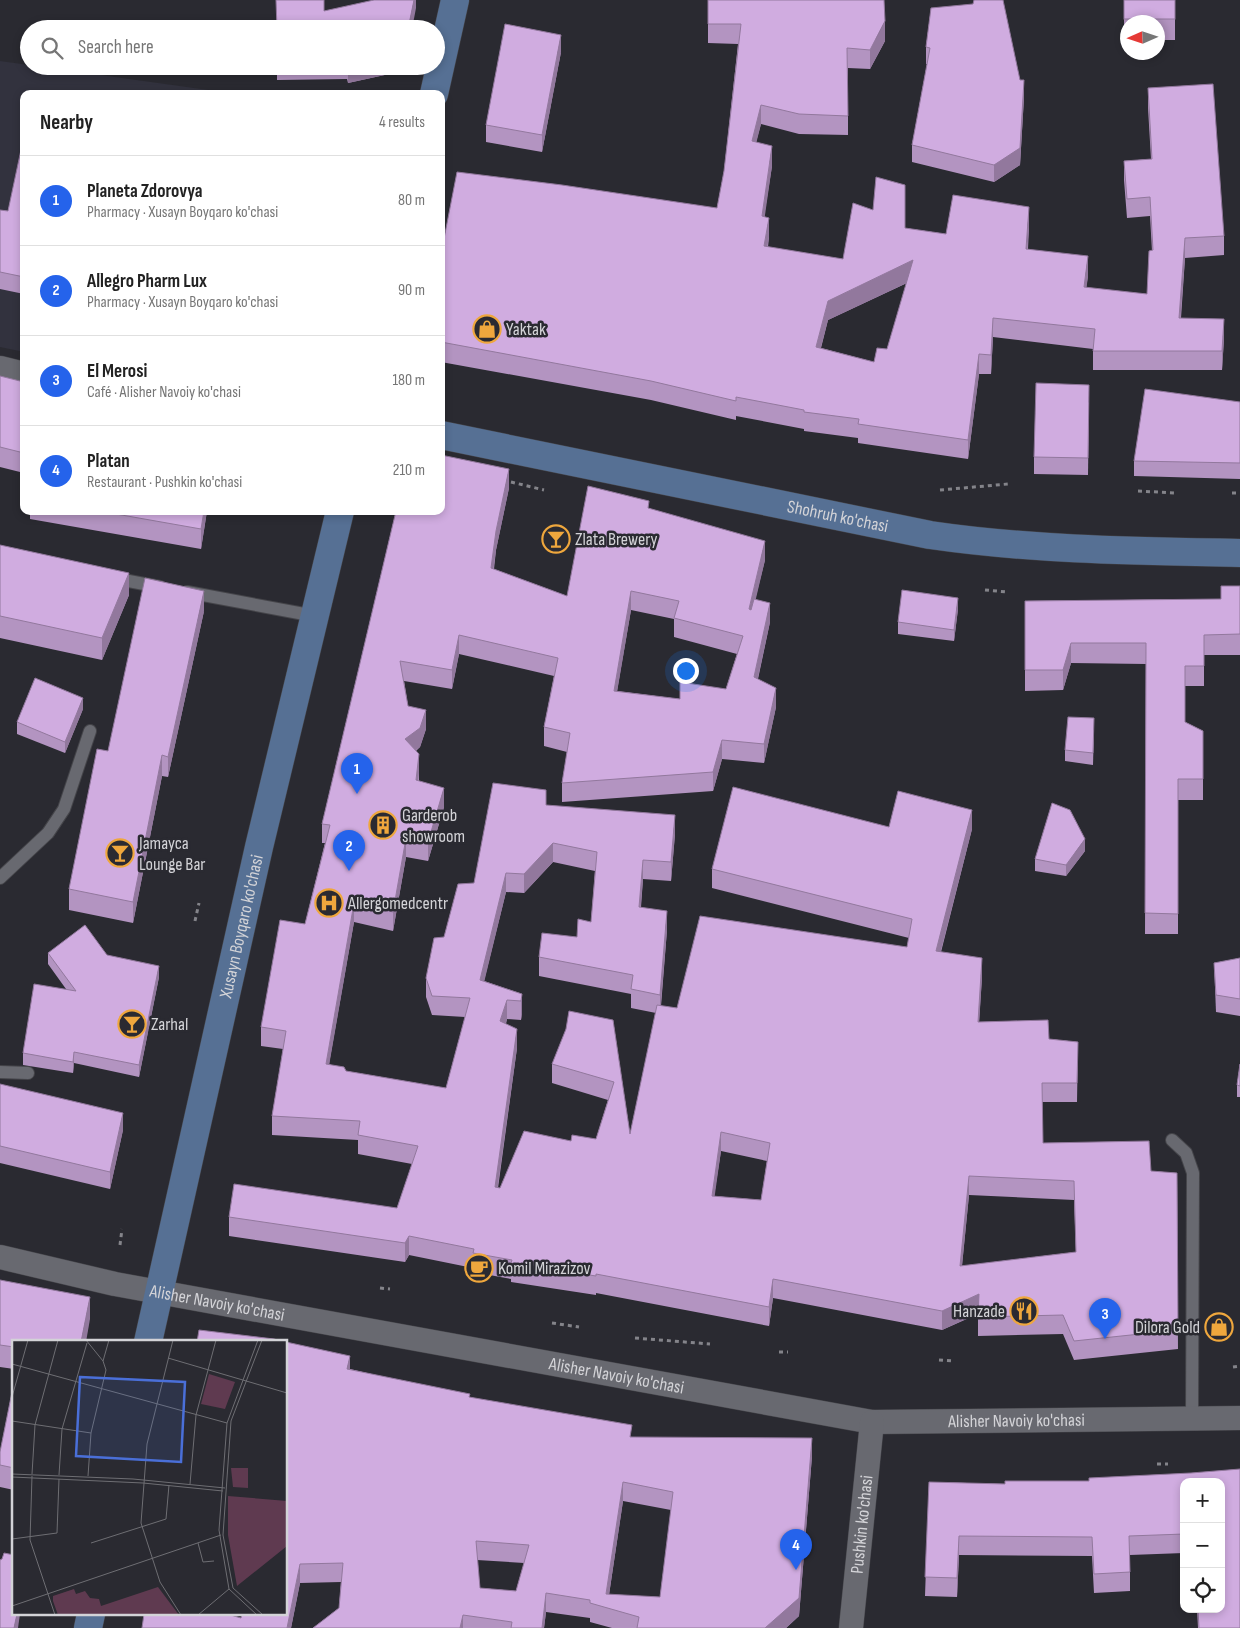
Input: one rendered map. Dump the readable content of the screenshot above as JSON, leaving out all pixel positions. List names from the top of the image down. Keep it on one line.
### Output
{"streets":{"main road":["Shohruh ko'chasi","Xusayn Boyqaro ko'chasi"],"street":["Alisher Navoiy ko'chasi","Pushkin ko'chasi"]},"crossings":[["Xusayn Boyqaro ko'chasi","Alisher Navoiy ko'chasi"],["Alisher Navoiy ko'chasi","Pushkin ko'chasi"]],"places":{"shop":["Yaktak","Dilora Gold"],"bar":["Zlata Brewery","Jamayca Lounge Bar","Zarhal"],"building":["Garderob showroom"],"hospital":["Allergomedcentr"],"cafe":["Komil Mirazizov"],"restaurant":["Hanzade"]},"north":"left","page":{"search":"Search here","heading":["Nearby","4 results"],"list":[{"mark":"1","name":"Planeta Zdorovya","note":"Pharmacy · Xusayn Boyqaro ko'chasi","value":"80 m"},{"mark":"2","name":"Allegro Pharm Lux","note":"Pharmacy · Xusayn Boyqaro ko'chasi","value":"90 m"},{"mark":"3","name":"El Merosi","note":"Café · Alisher Navoiy ko'chasi","value":"180 m"},{"mark":"4","name":"Platan","note":"Restaurant · Pushkin ko'chasi","value":"210 m"}],"pins":["1","2","3","4"],"map_buttons":["+","−"]}}
